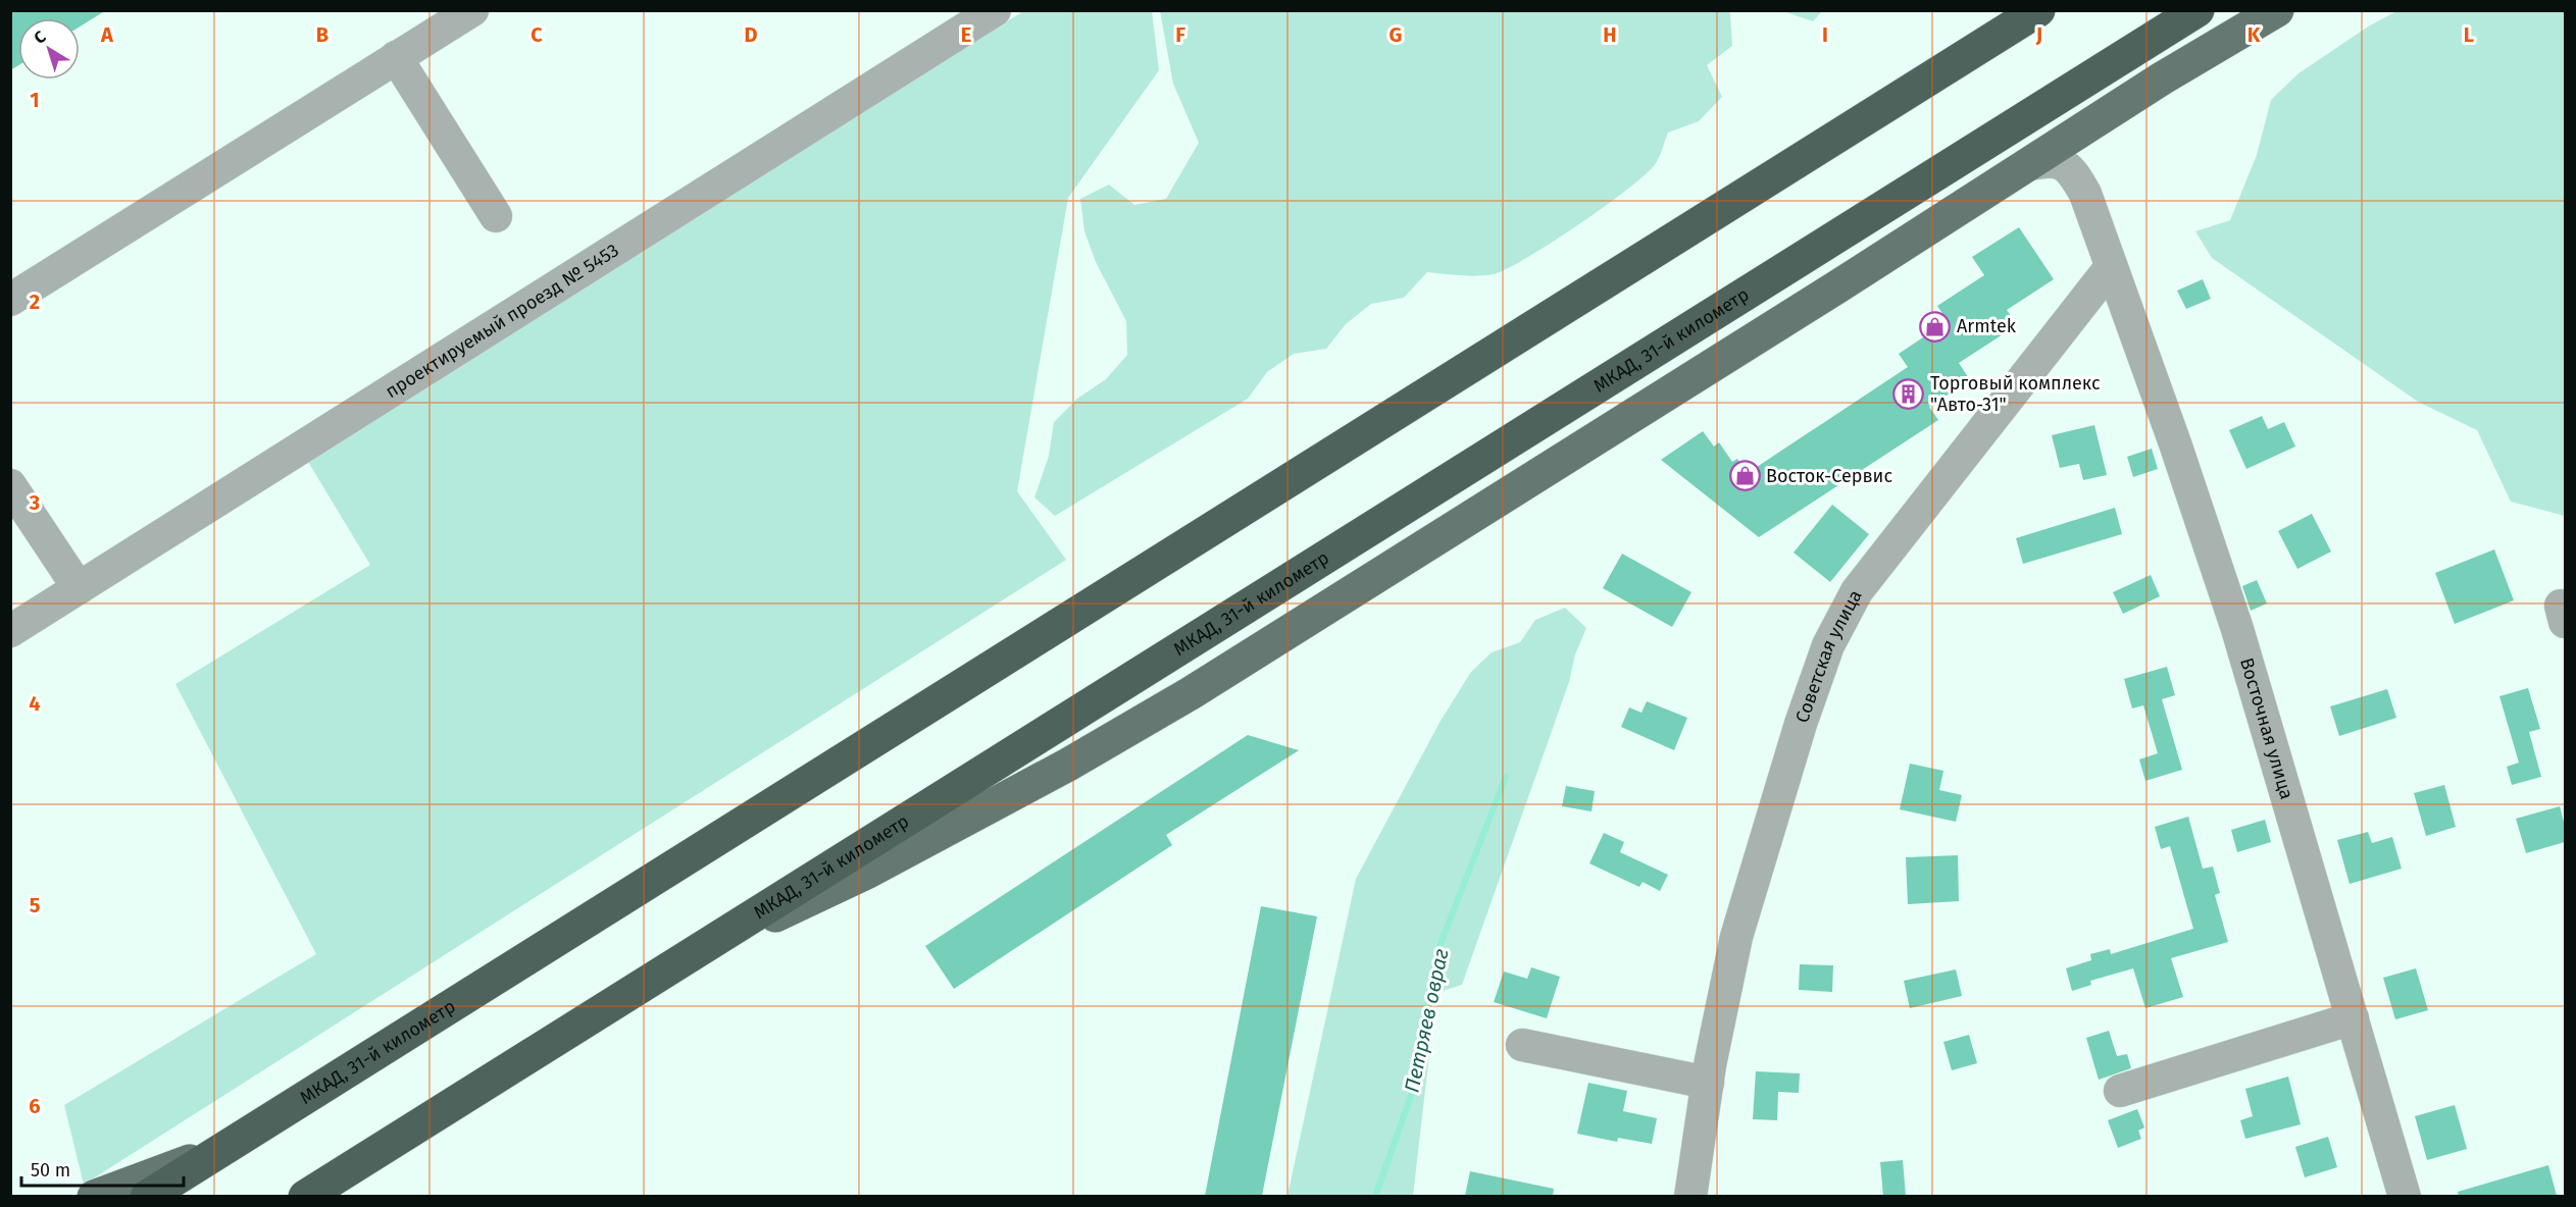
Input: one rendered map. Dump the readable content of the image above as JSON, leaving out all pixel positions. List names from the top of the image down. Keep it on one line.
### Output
{"streets":{"highway":["МКАД, 31-й километр"],"street":["проектируемый проезд № 5453","Советская улица","Восточная улица"]},"crossings":[["Советская улица","Восточная улица"]],"water":["Петряев овраг"],"places":{"shop":["Armtek","Восток-Сервис"],"building":["Торговый комплекс \"Авто-31\""]},"scale_bar":"50 m","north":"top left","grid":{"columns":["A","B","C","D","E","F","G","H","I","J","K","L"],"rows":["1","2","3","4","5","6"]}}
